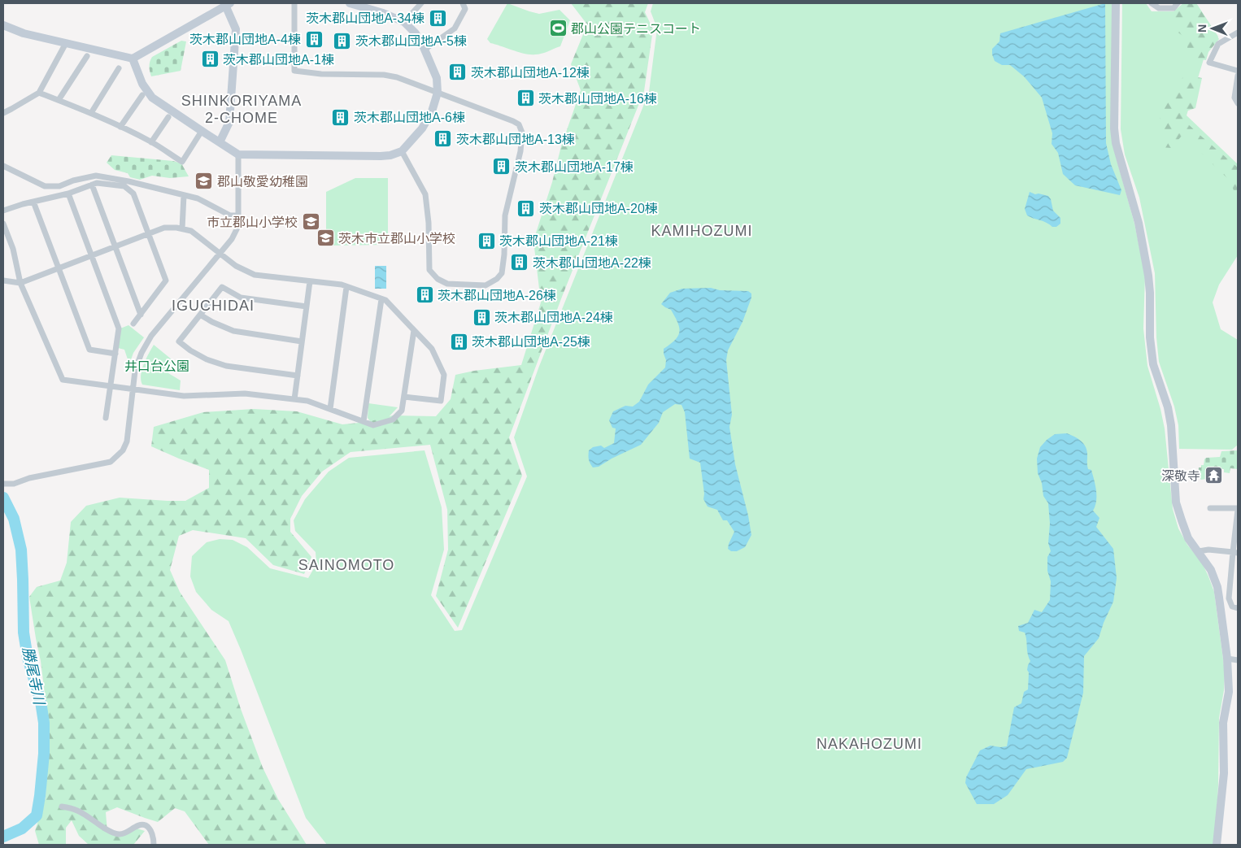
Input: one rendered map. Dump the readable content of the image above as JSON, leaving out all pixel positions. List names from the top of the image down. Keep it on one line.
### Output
{"districts":["SHINKORIYAMA 2-CHOME","KAMIHOZUMI","IGUCHIDAI","SAINOMOTO","NAKAHOZUMI"],"water":["勝尾寺川"],"parks":["井口台公園"],"places":{"building":["茨木郡山団地A-34棟","茨木郡山団地A-4棟","茨木郡山団地A-5棟","茨木郡山団地A-1棟","茨木郡山団地A-12棟","茨木郡山団地A-16棟","茨木郡山団地A-6棟","茨木郡山団地A-13棟","茨木郡山団地A-17棟","茨木郡山団地A-20棟","茨木郡山団地A-21棟","茨木郡山団地A-22棟","茨木郡山団地A-26棟","茨木郡山団地A-24棟","茨木郡山団地A-25棟"],"sports":["郡山公園テニスコート"],"school or university":["郡山敬愛幼稚園","市立郡山小学校","茨木市立郡山小学校"],"temple":["深敬寺"]},"north":"left"}
